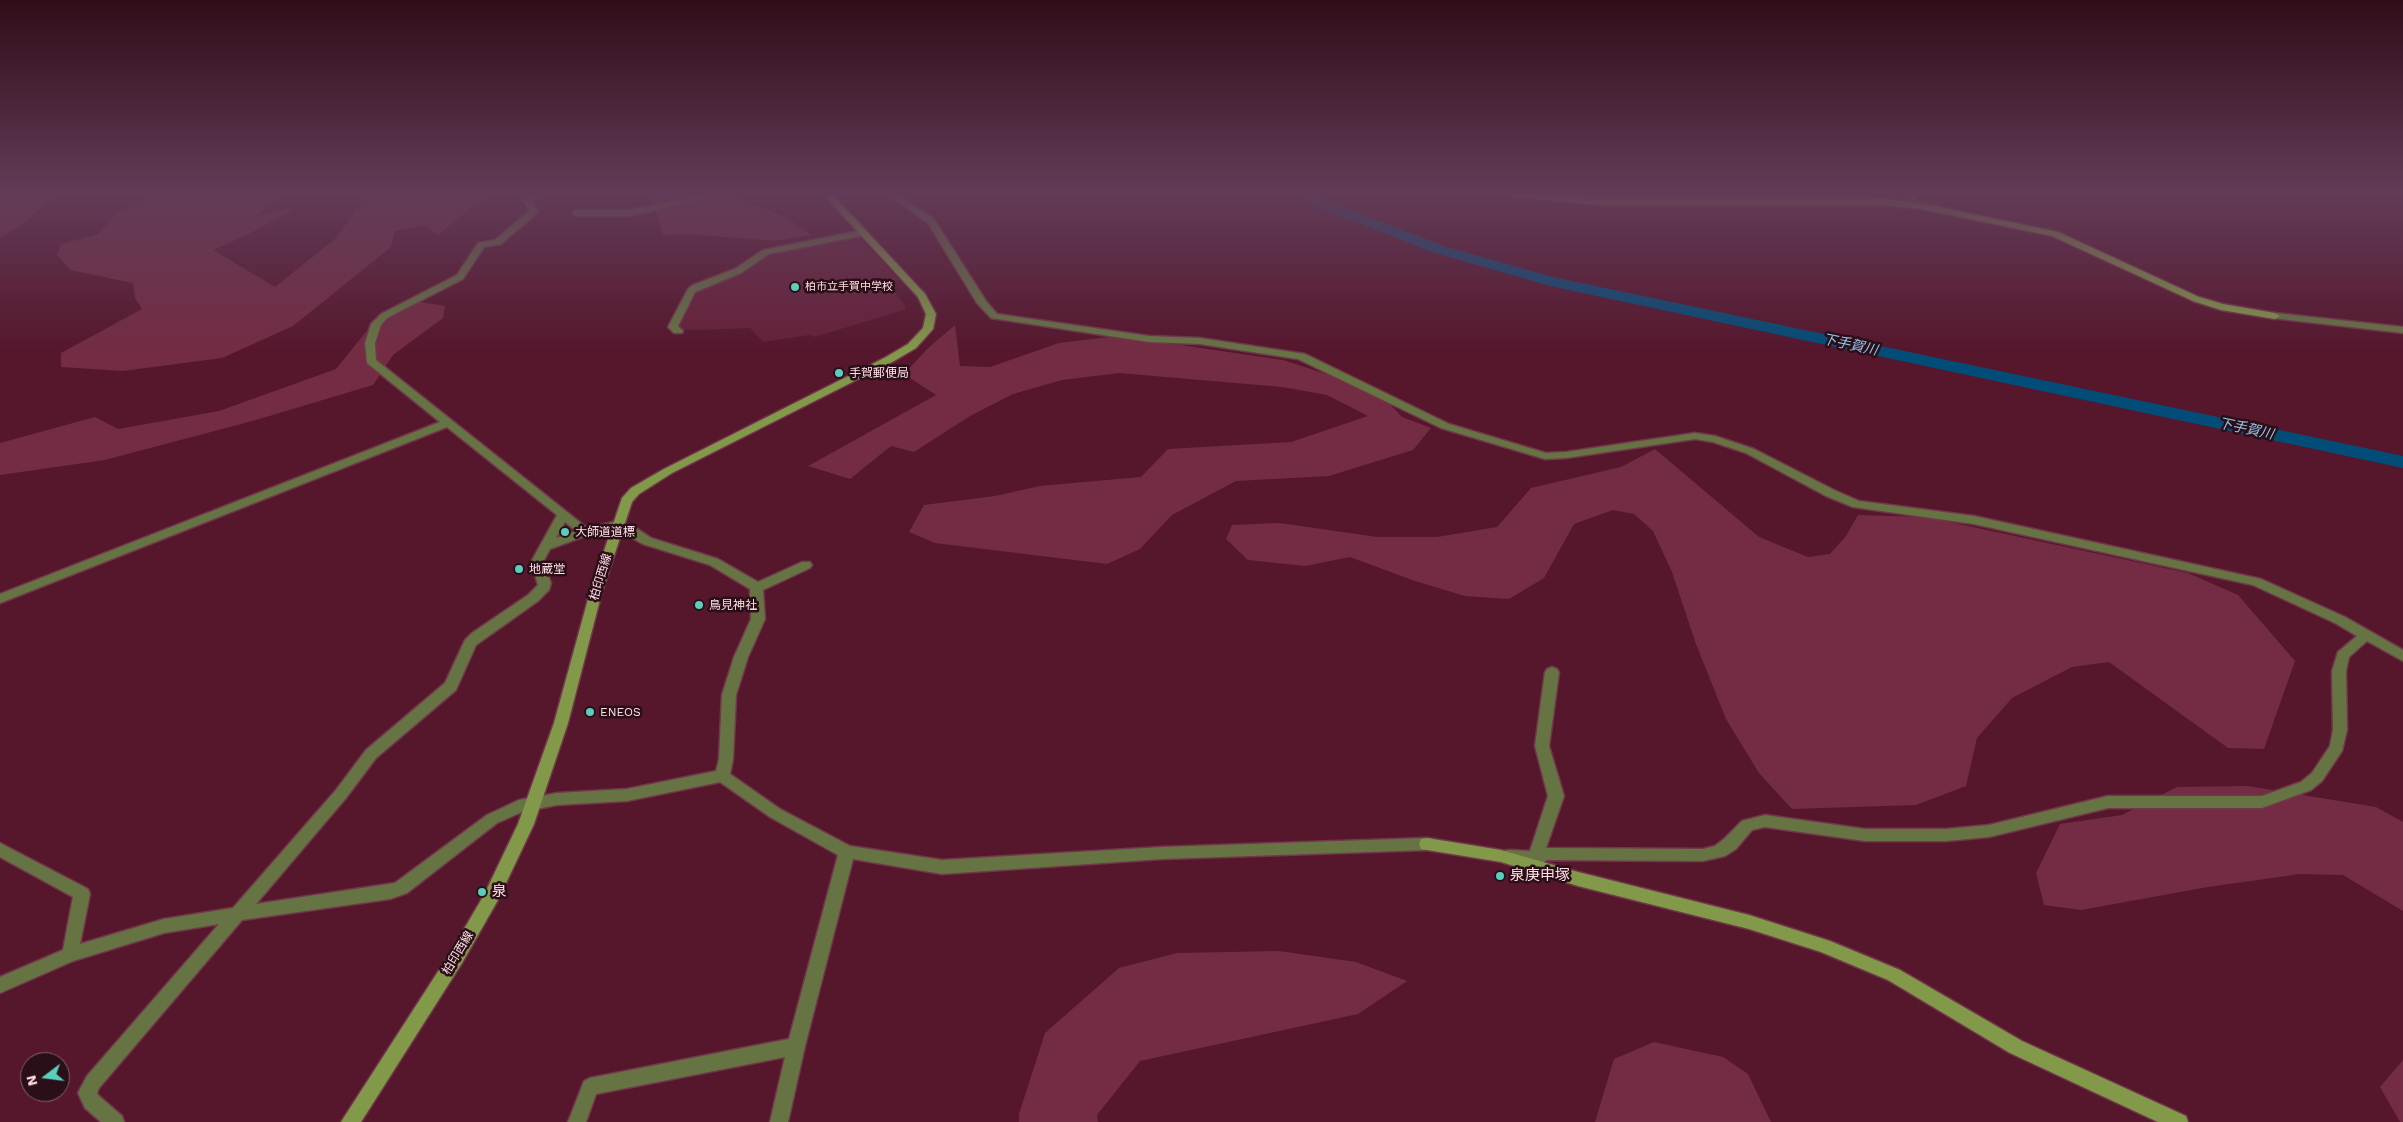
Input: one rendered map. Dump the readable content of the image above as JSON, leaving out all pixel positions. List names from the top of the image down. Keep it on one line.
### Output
{"streets":{"street":["柏印西線"]},"water":["下手賀川"],"places":["柏市立手賀中学校","手賀郵便局","大師道道標","地蔵堂","鳥見神社","ENEOS","泉庚申塚","泉"],"north":"left"}
